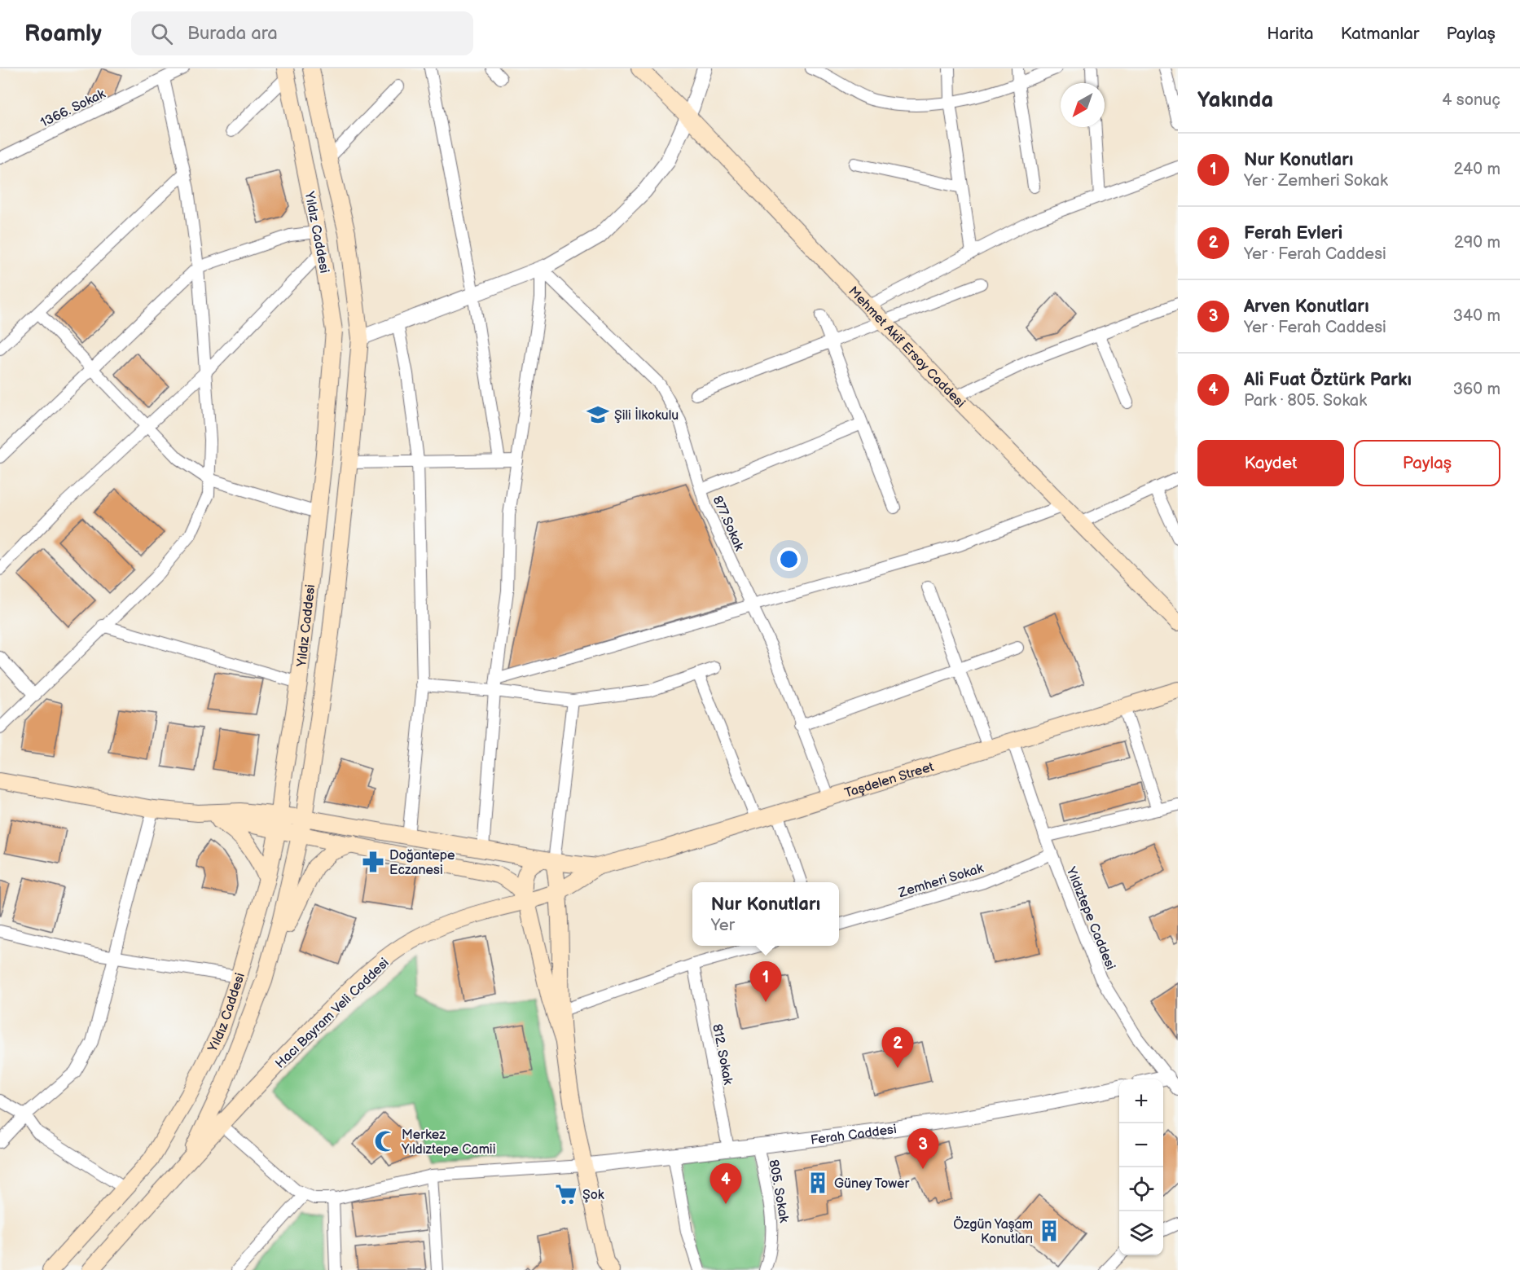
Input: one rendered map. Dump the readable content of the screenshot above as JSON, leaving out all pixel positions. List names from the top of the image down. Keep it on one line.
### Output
{"streets":{"main road":["Yıldız Caddesi","Mehmet Akif Ersoy Caddesi","Taşdelen Street","Hacı Bayram Veli Caddesi"],"street":["1366. Sokak","877.Sokak","Zemheri Sokak","Yıldıztepe Caddesi","812. Sokak","Ferah Caddesi","805. Sokak"]},"crossings":[["Yıldız Caddesi","Hacı Bayram Veli Caddesi"],["877.Sokak","Taşdelen Street"],["Taşdelen Street","Yıldıztepe Caddesi"],["Taşdelen Street","Hacı Bayram Veli Caddesi"],["Zemheri Sokak","Yıldıztepe Caddesi"],["812. Sokak","Ferah Caddesi"],["Ferah Caddesi","805. Sokak"]],"places":{"school or university":["Şili İlkokulu"],"pharmacy":["Doğantepe Eczanesi"],"mosque":["Merkez Yıldıztepe Camii"],"building":["Güney Tower","Özgün Yaşam Konutları"],"supermarket":["Şok"]},"north":"bottom left","page":{"header":"Roamly","search":"Burada ara","nav":["Harita","Katmanlar","Paylaş"],"heading":["Yakında","4 sonuç"],"list":[{"mark":"1","name":"Nur Konutları","note":"Yer · Zemheri Sokak","value":"240 m"},{"mark":"2","name":"Ferah Evleri","note":"Yer · Ferah Caddesi","value":"290 m"},{"mark":"3","name":"Arven Konutları","note":"Yer · Ferah Caddesi","value":"340 m"},{"mark":"4","name":"Ali Fuat Öztürk Parkı","note":"Park · 805. Sokak","value":"360 m"}],"buttons":["Kaydet","Paylaş"],"popup":["Nur Konutları","Yer"],"pins":["1","2","3","4"],"map_buttons":["+","−"]}}
